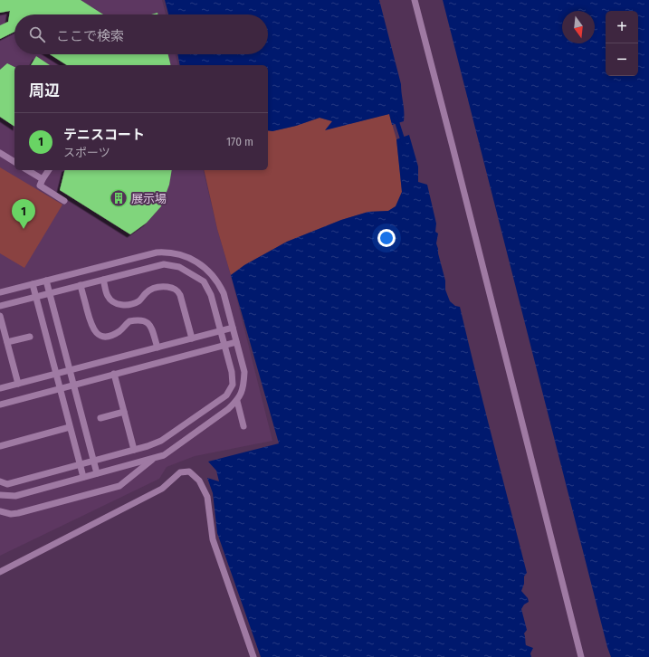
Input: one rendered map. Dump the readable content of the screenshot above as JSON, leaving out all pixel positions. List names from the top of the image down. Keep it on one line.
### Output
{"places":{"building":["展示場"]},"north":"bottom","page":{"map_buttons":["+","−"],"search":"ここで検索","heading":"周辺","list":[{"mark":"1","name":"テニスコート","note":"スポーツ","value":"170 m"}],"pins":"1"}}
